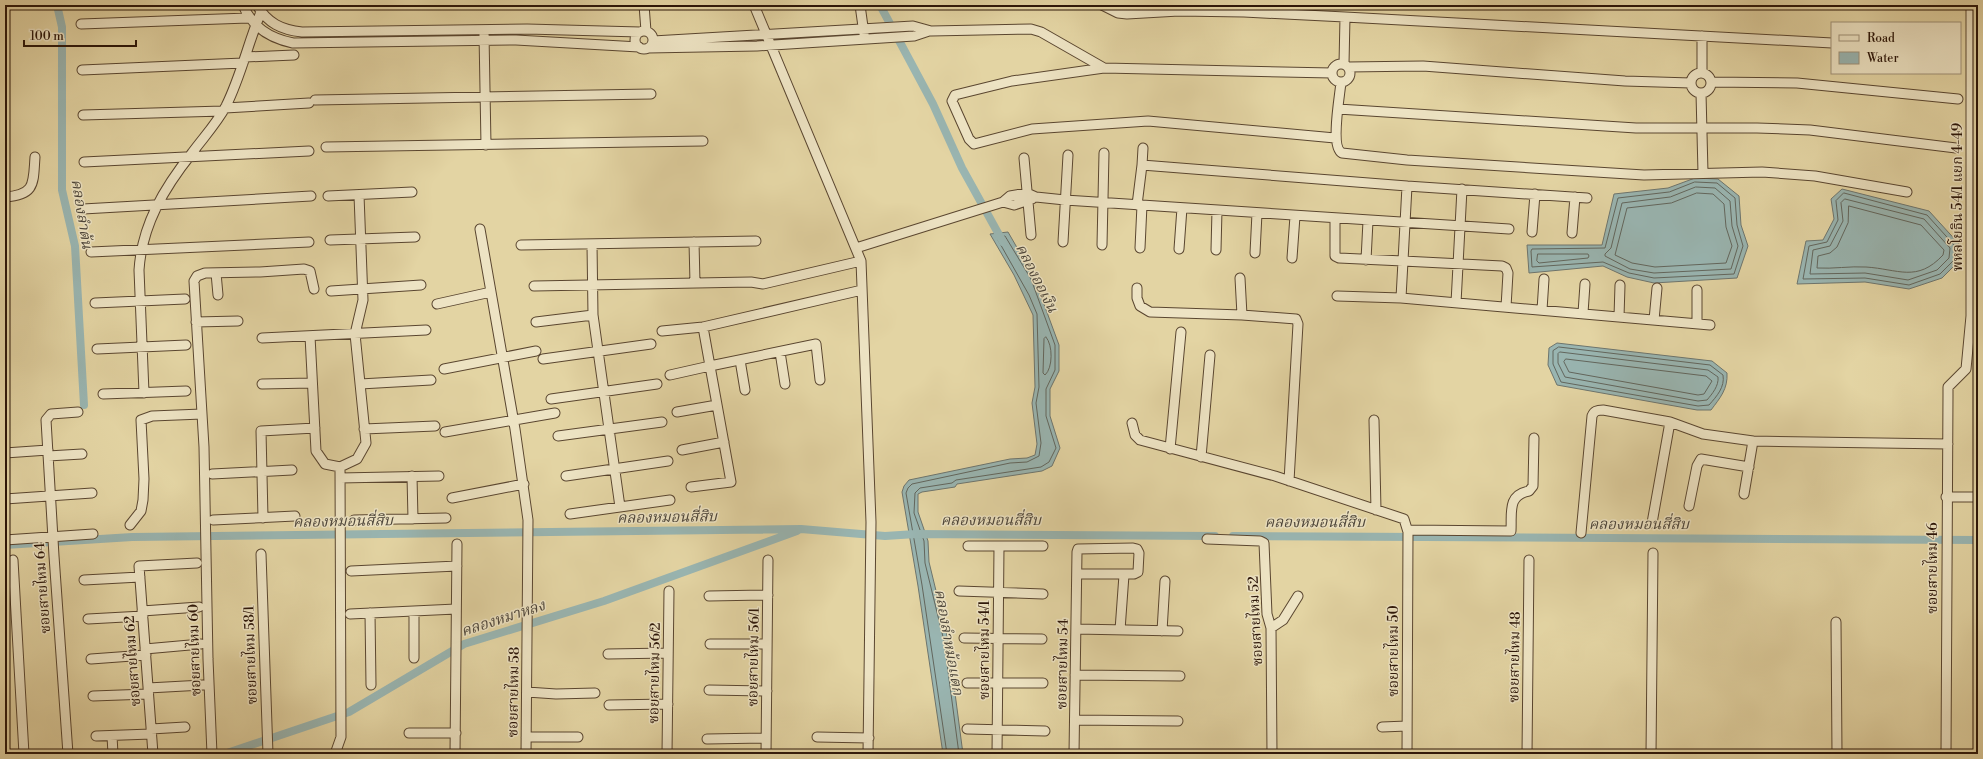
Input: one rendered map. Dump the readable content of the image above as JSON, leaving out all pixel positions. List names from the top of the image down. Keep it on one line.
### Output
{"streets":{"street":["พหลโยธิน 54/1 แยก 4-49","ซอยสายไหม 46","ซอยสายไหม 64","ซอยสายไหม 52","ซอยสายไหม 60","ซอยสายไหม 54/1","ซอยสายไหม 50","ซอยสายไหม 58/1","ซอยสายไหม 56/1","ซอยสายไหม 48","ซอยสายไหม 62","ซอยสายไหม 54","ซอยสายไหม 56/2","ซอยสายไหม 58"]},"crossings":[["พหลโยธิน 54/1 แยก 4-49","ซอยสายไหม 46"]],"water":["คลองลำต้น","คลองออเงิน","คลองหมอนสี่สิบ","คลองหมาหลง","คลองลำหม้อแตก"],"legend":["Road","Water"],"scale_bar":"100 m"}
